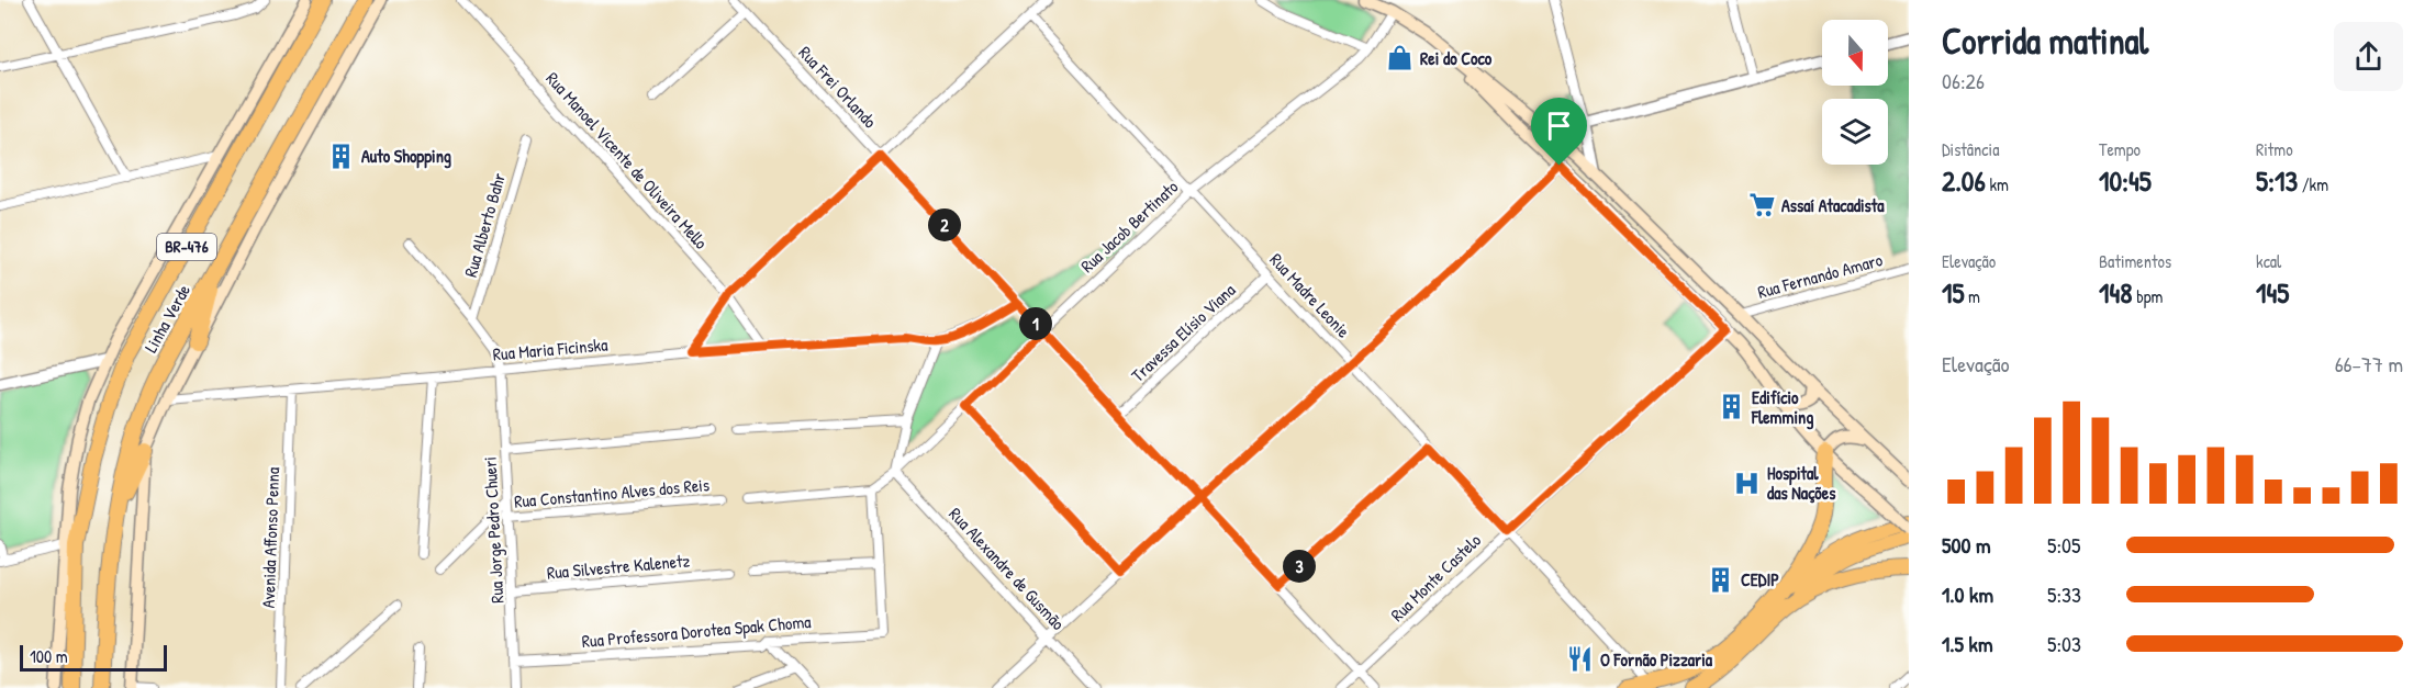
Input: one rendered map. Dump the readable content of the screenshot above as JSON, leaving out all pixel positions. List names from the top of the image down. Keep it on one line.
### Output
{"streets":{"highway":["BR-476","Linha Verde"],"street":["Rua Frei Orlando","Rua Manoel Vicente de Oliveira Mello","Rua Alberto Bahr","Rua Jacob Bertinato","Rua Fernando Amaro","Rua Madre Leonie","Travessa Elísio Viana","Rua Maria Ficinska","Rua Constantino Alves dos Reis","Rua Jorge Pedro Chueri","Avenida Affonso Penna","Rua Silvestre Kalenetz","Rua Alexandre de Gusmão","Rua Monte Castelo","Rua Professora Dorotea Spak Choma"]},"crossings":[["Rua Frei Orlando","Rua Jacob Bertinato"],["Rua Frei Orlando","Travessa Elísio Viana"],["Rua Frei Orlando","Rua Monte Castelo"],["Rua Manoel Vicente de Oliveira Mello","Rua Maria Ficinska"],["Rua Alberto Bahr","Rua Jorge Pedro Chueri"],["Rua Jacob Bertinato","Rua Madre Leonie"],["Rua Jacob Bertinato","Rua Alexandre de Gusmão"],["Rua Madre Leonie","Travessa Elísio Viana"],["Rua Madre Leonie","Rua Monte Castelo"],["Linha Verde","Rua Maria Ficinska"],["Rua Maria Ficinska","Rua Jorge Pedro Chueri"],["Rua Maria Ficinska","Avenida Affonso Penna"],["Rua Constantino Alves dos Reis","Rua Jorge Pedro Chueri"],["Rua Jorge Pedro Chueri","Rua Silvestre Kalenetz"],["Rua Jorge Pedro Chueri","Rua Professora Dorotea Spak Choma"]],"places":{"shop":["Rei do Coco"],"building":["Auto Shopping","Edifício Flemming","CEDIP"],"supermarket":["Assaí Atacadista"],"hospital":["Hospital das Nações"],"restaurant":["O Fornão Pizzaria"]},"scale_bar":"100 m","north":"bottom","page":{"heading":["Corrida matinal","06:26"],"stats":[["Distância","2.06 km"],["Tempo","10:45"],["Ritmo","5:13 /km"],["Elevação","15 m"],["Batimentos","148 bpm"],["kcal","145"]],"pins":["2","1","3"],"chart":["Elevação","66–77 m"],"list":[{"name":"500 m","note":"5:05"},{"name":"1.0 km","note":"5:33"},{"name":"1.5 km","note":"5:03"}],"scale":"100 m"}}
